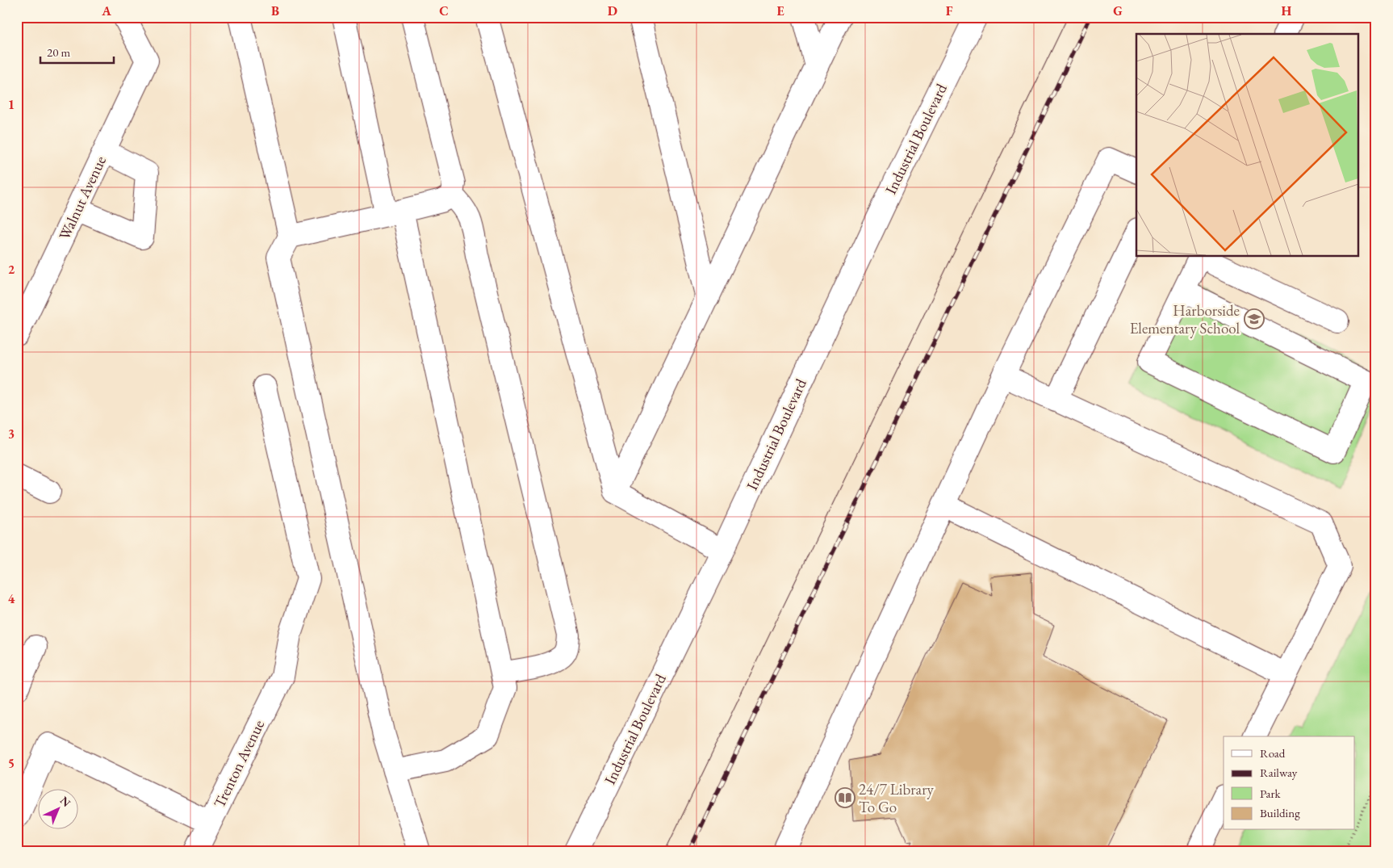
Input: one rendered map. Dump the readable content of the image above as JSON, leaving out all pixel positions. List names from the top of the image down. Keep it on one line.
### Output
{"streets":{"street":["Industrial Boulevard","Walnut Avenue","Trenton Avenue"]},"places":{"school or university":["Harborside Elementary School"],"library":["24/7 Library To Go"]},"legend":["Road","Railway","Park","Building"],"scale_bar":"20 m","north":"top right","grid":{"columns":["A","B","C","D","E","F","G","H"],"rows":["1","2","3","4","5"]}}
